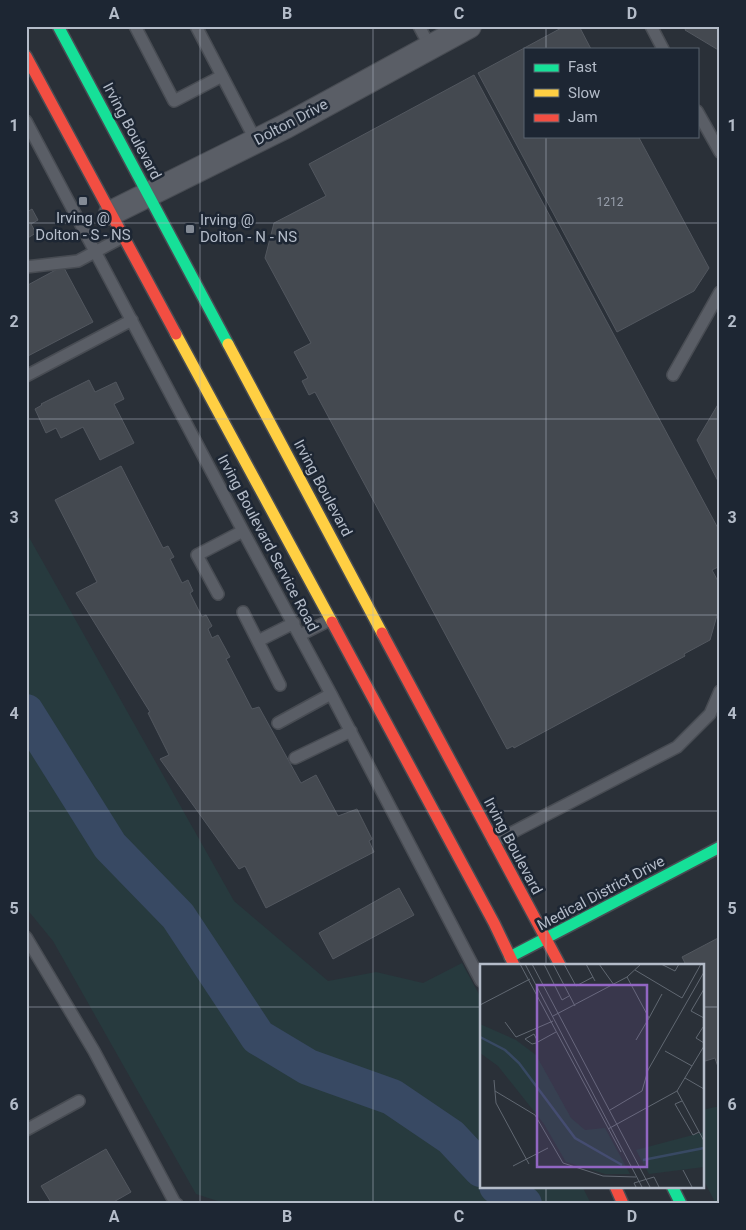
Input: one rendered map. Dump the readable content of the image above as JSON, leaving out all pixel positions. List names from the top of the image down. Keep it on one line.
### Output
{"streets":{"main road":["Irving Boulevard","Medical District Drive"],"street":["Dolton Drive"],"lane":["Irving Boulevard Service Road"]},"crossings":[["Dolton Drive","Irving Boulevard"],["Irving Boulevard","Medical District Drive"]],"places":{"transit":["Irving @ Dolton - S - NS","Irving @ Dolton - N - NS"]},"house_numbers":["1212"],"legend":["Fast","Slow","Jam"],"grid":{"columns":["A","B","C","D"],"rows":["1","2","3","4","5","6"]}}
